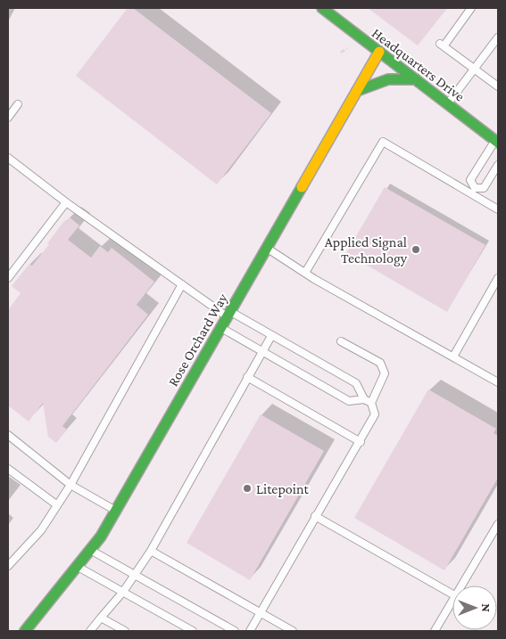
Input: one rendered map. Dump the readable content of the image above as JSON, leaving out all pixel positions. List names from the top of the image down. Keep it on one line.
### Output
{"streets":{"street":["Headquarters Drive","Rose Orchard Way"]},"crossings":[["Headquarters Drive","Rose Orchard Way"]],"places":["Applied Signal Technology","Litepoint"],"north":"right"}
